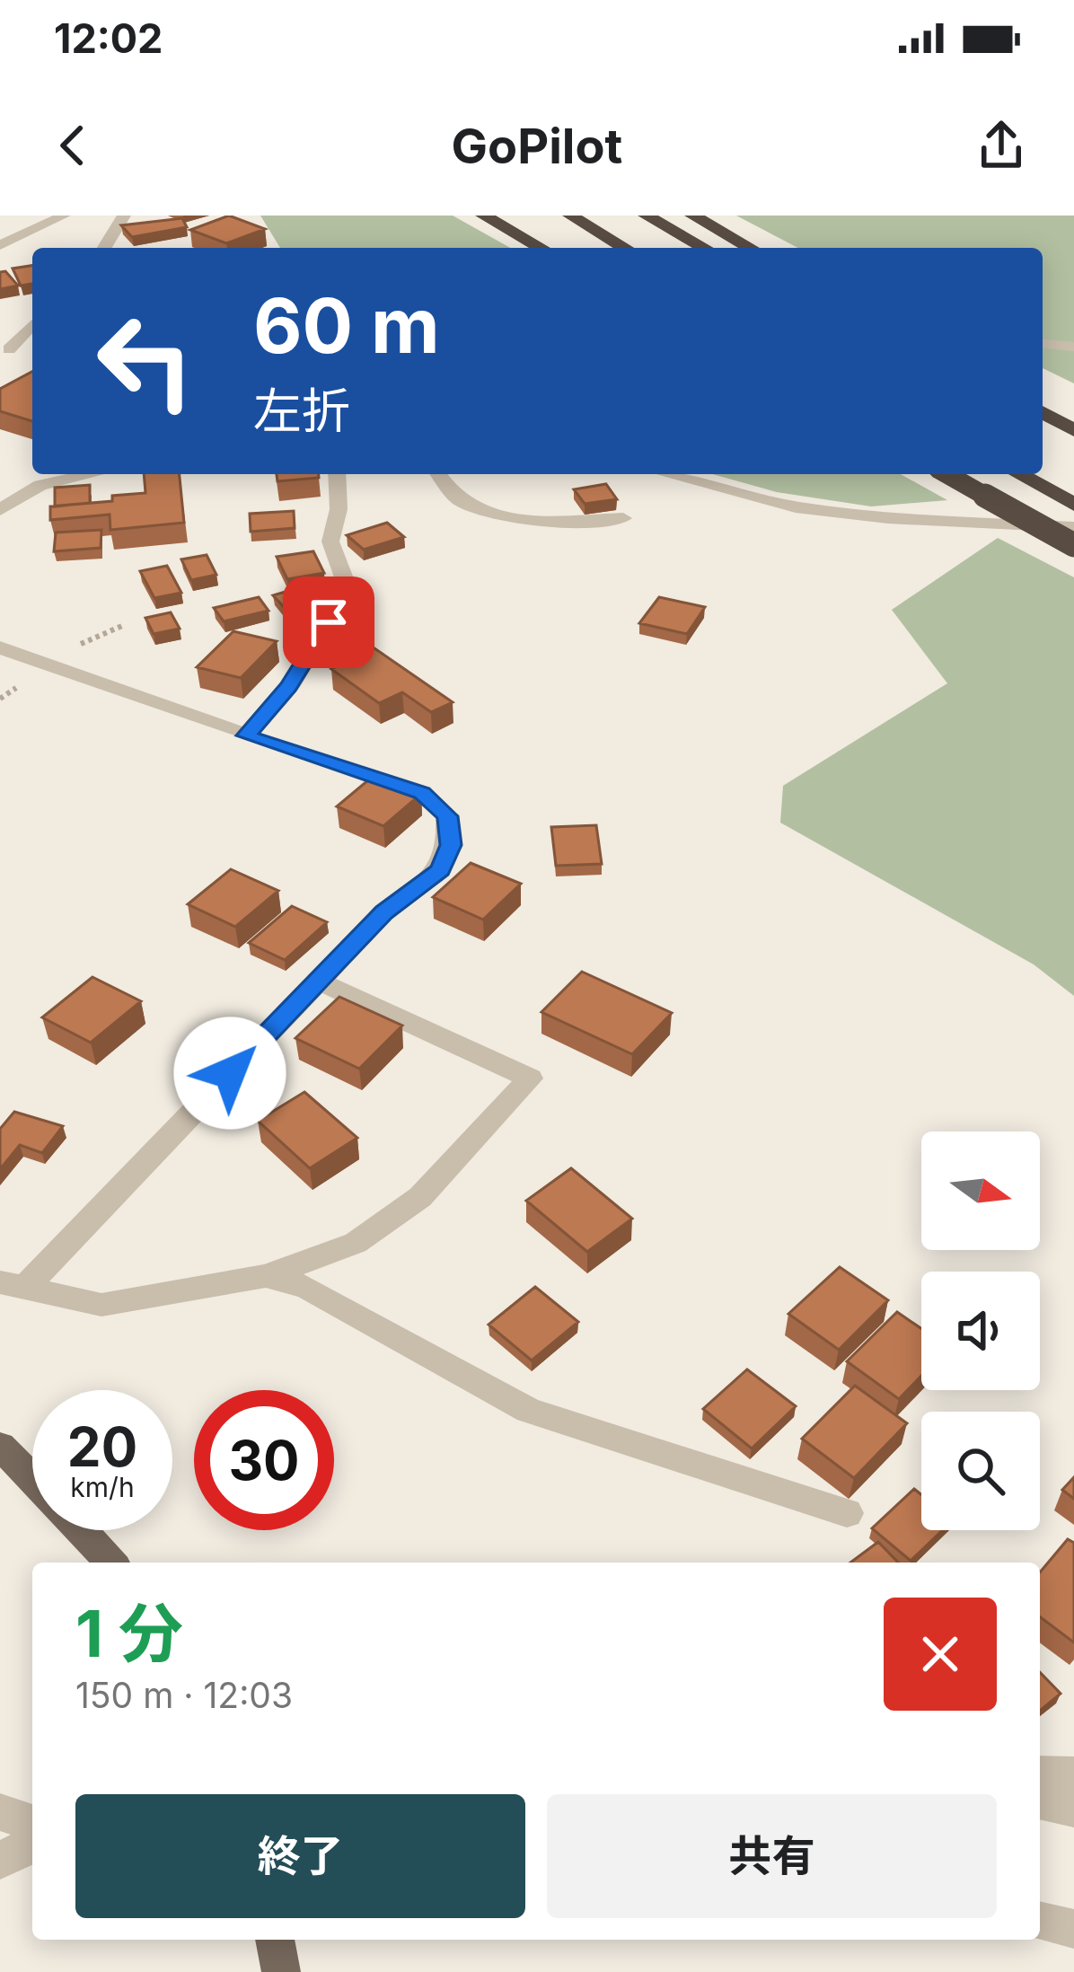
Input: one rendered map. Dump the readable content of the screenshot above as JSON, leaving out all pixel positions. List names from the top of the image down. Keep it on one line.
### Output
{"north":"right","page":{"status":"12:02","header":"GoPilot","turn":["60 m","左折"],"speed":"20 km/h","limit":"30","heading":["1 分","150 m · 12:03"],"buttons":["終了","共有"]}}
